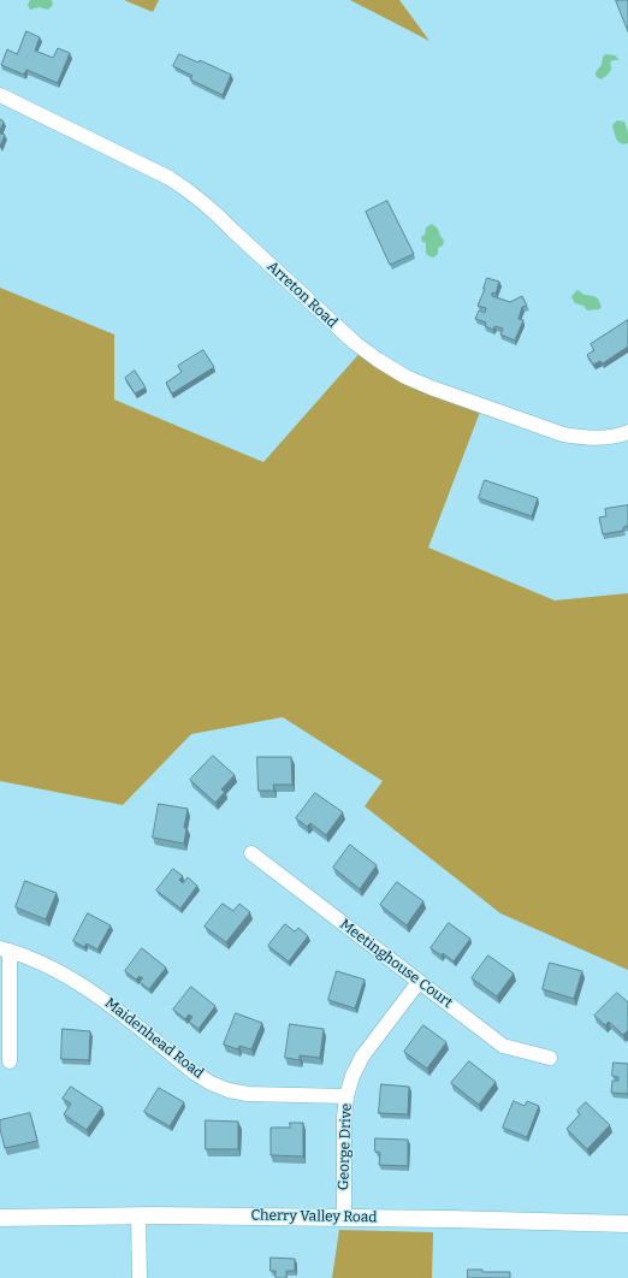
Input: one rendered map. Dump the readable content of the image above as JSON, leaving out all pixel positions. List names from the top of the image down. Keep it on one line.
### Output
{"streets":{"street":["Arreton Road","Meetinghouse Court","Maidenhead Road","George Drive","Cherry Valley Road"]},"crossings":[["Meetinghouse Court","George Drive"],["Maidenhead Road","George Drive"],["George Drive","Cherry Valley Road"]]}
